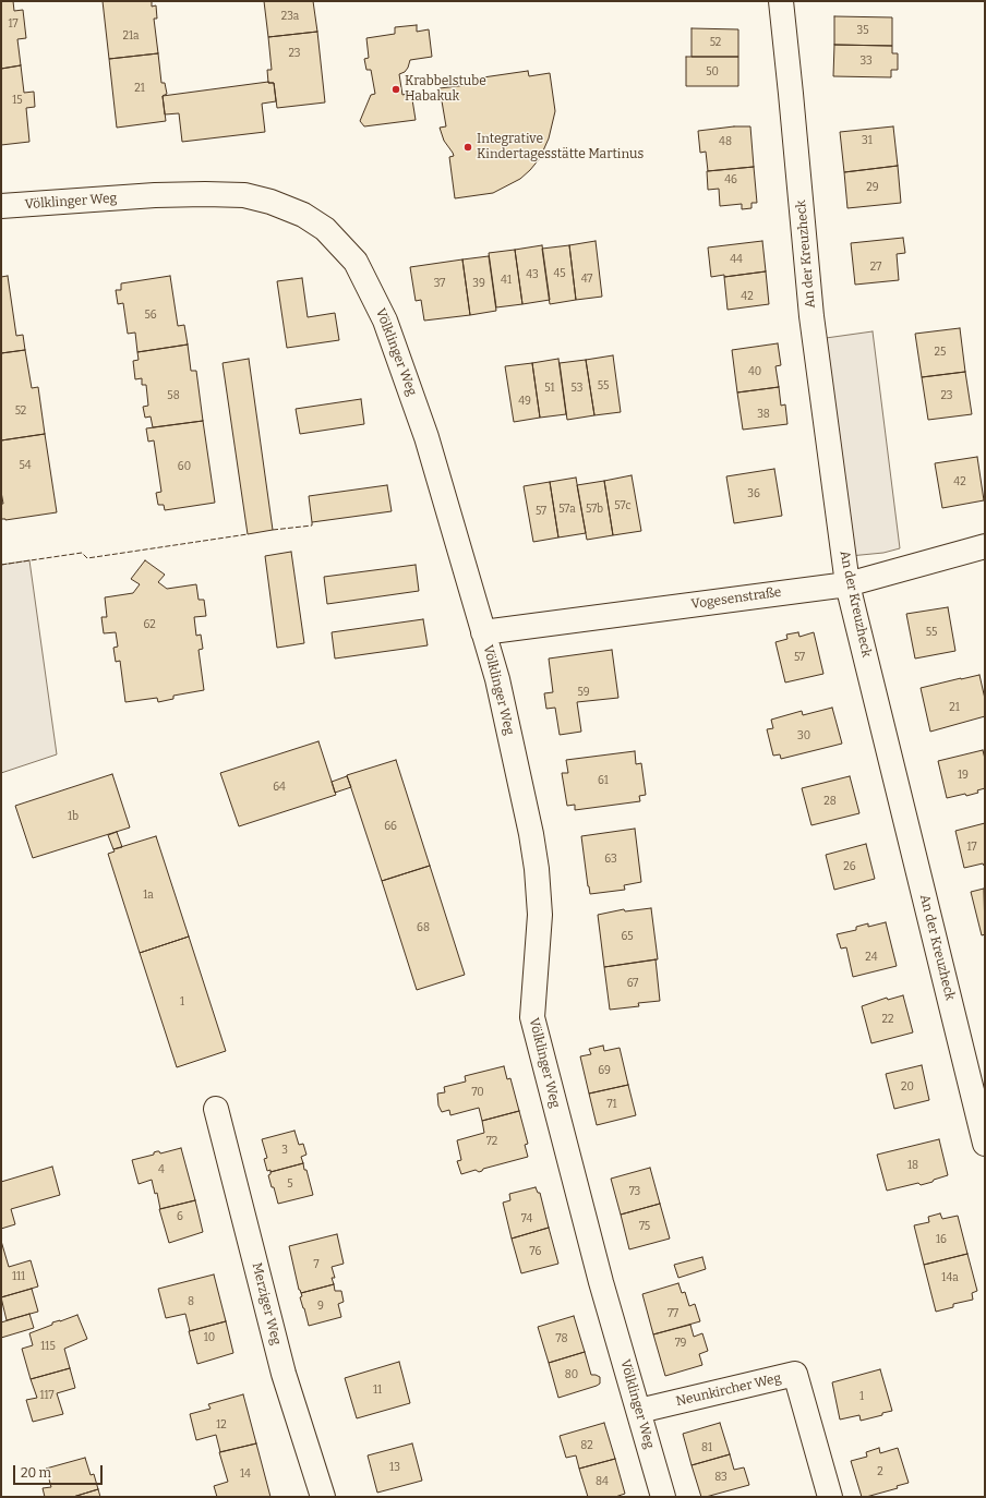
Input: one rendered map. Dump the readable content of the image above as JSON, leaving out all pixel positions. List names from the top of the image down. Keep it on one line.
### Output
{"streets":{"street":["Völklinger Weg","An der Kreuzheck","Vogesenstraße","Merziger Weg","Neunkircher Weg"]},"crossings":[["Völklinger Weg","Vogesenstraße"],["Völklinger Weg","Neunkircher Weg"],["An der Kreuzheck","Vogesenstraße"]],"places":["Krabbelstube Habakuk","Integrative Kindertagesstätte Martinus"],"house_numbers":["23a","17","35","21a","52","23","33","50","21","15","31","48","46","29","44","27","45","43","47","41","37","39","42","56","25","40","55","51","53","58","23","49","52","38","54","60","42","36","57c","57a","57b","57","62","55","57","59","21","30","19","61","64","28","1b","66","17","63","26","1a","68","65","24","67","1","22","69","20","70","71","72","3","18","4","5","73","6","74","75","16","76","7","111","14a","8","9","77","10","78","79","115","80","11","117","1","12","82","81","13","2","14","83","84"],"scale_bar":"20 m"}
